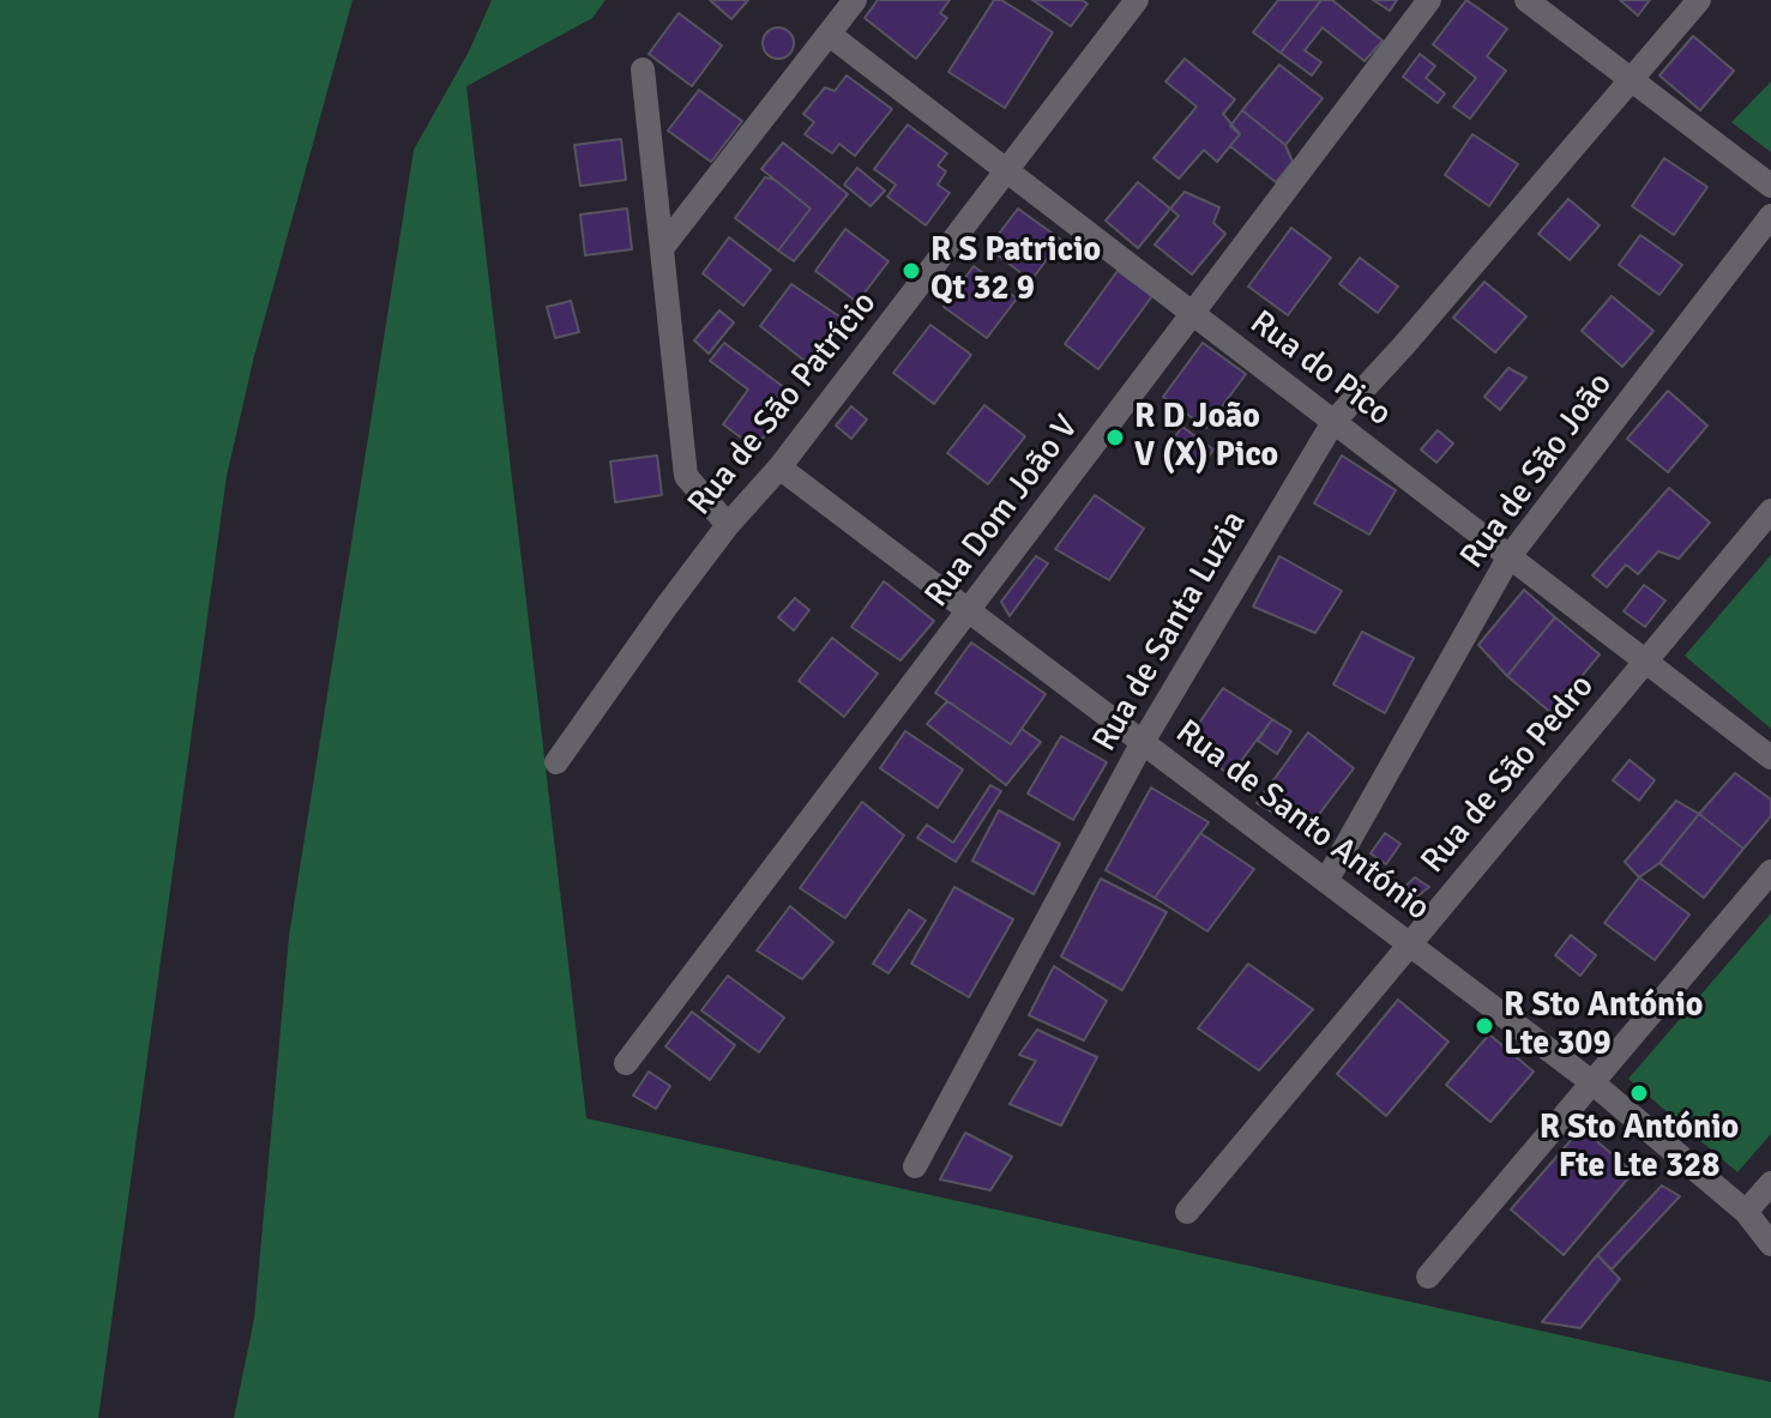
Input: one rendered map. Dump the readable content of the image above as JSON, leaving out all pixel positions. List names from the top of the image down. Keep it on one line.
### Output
{"streets":{"street":["Rua do Pico","Rua de São Patrício","Rua de São João","Rua Dom João V","Rua de Santa Luzia","Rua de São Pedro","Rua de Santo António"]},"crossings":[["Rua do Pico","Rua de São Patrício"],["Rua do Pico","Rua de São João"],["Rua do Pico","Rua Dom João V"],["Rua do Pico","Rua de Santa Luzia"],["Rua do Pico","Rua de São Pedro"],["Rua de São Patrício","Rua de Santo António"],["Rua de São João","Rua de Santo António"],["Rua Dom João V","Rua de Santo António"],["Rua de Santa Luzia","Rua de Santo António"],["Rua de São Pedro","Rua de Santo António"]],"places":["R S Patricio Qt 32 9","R D João V (X) Pico","R Sto António Lte 309","R Sto António Fte Lte 328"]}
